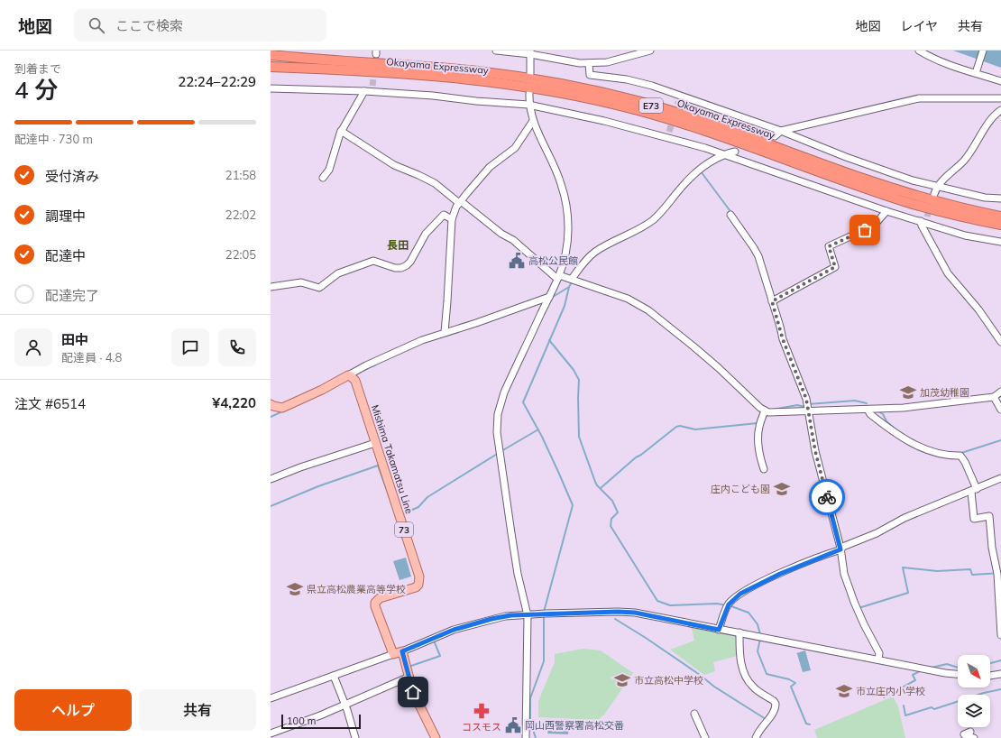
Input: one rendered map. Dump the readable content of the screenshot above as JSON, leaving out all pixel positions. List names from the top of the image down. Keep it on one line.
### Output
{"streets":{"highway":["Okayama Expressway","E73"],"main road":["Mishima Takamatsu Line","73"]},"districts":["長田"],"places":{"public building":["高松公民館","岡山西警察署高松交番"],"school or university":["加茂幼稚園","庄内こども園","県立高松農業高等学校","市立高松中学校","市立庄内小学校"],"pharmacy":["コスモス"]},"scale_bar":"100 m","north":"bottom right","page":{"header":"地図","search":"ここで検索","nav":["地図","レイヤ","共有"],"heading":["4 分","到着まで","22:24–22:29"],"panel":["田中","配達員 · 4.8","注文 #6514","¥4,220"],"bar":"配達中 · 730 m","list":[["受付済み","21:58"],["調理中","22:02"],["配達中","22:05"],"配達完了"],"buttons":["ヘルプ","共有"],"scale":"100 m"}}
